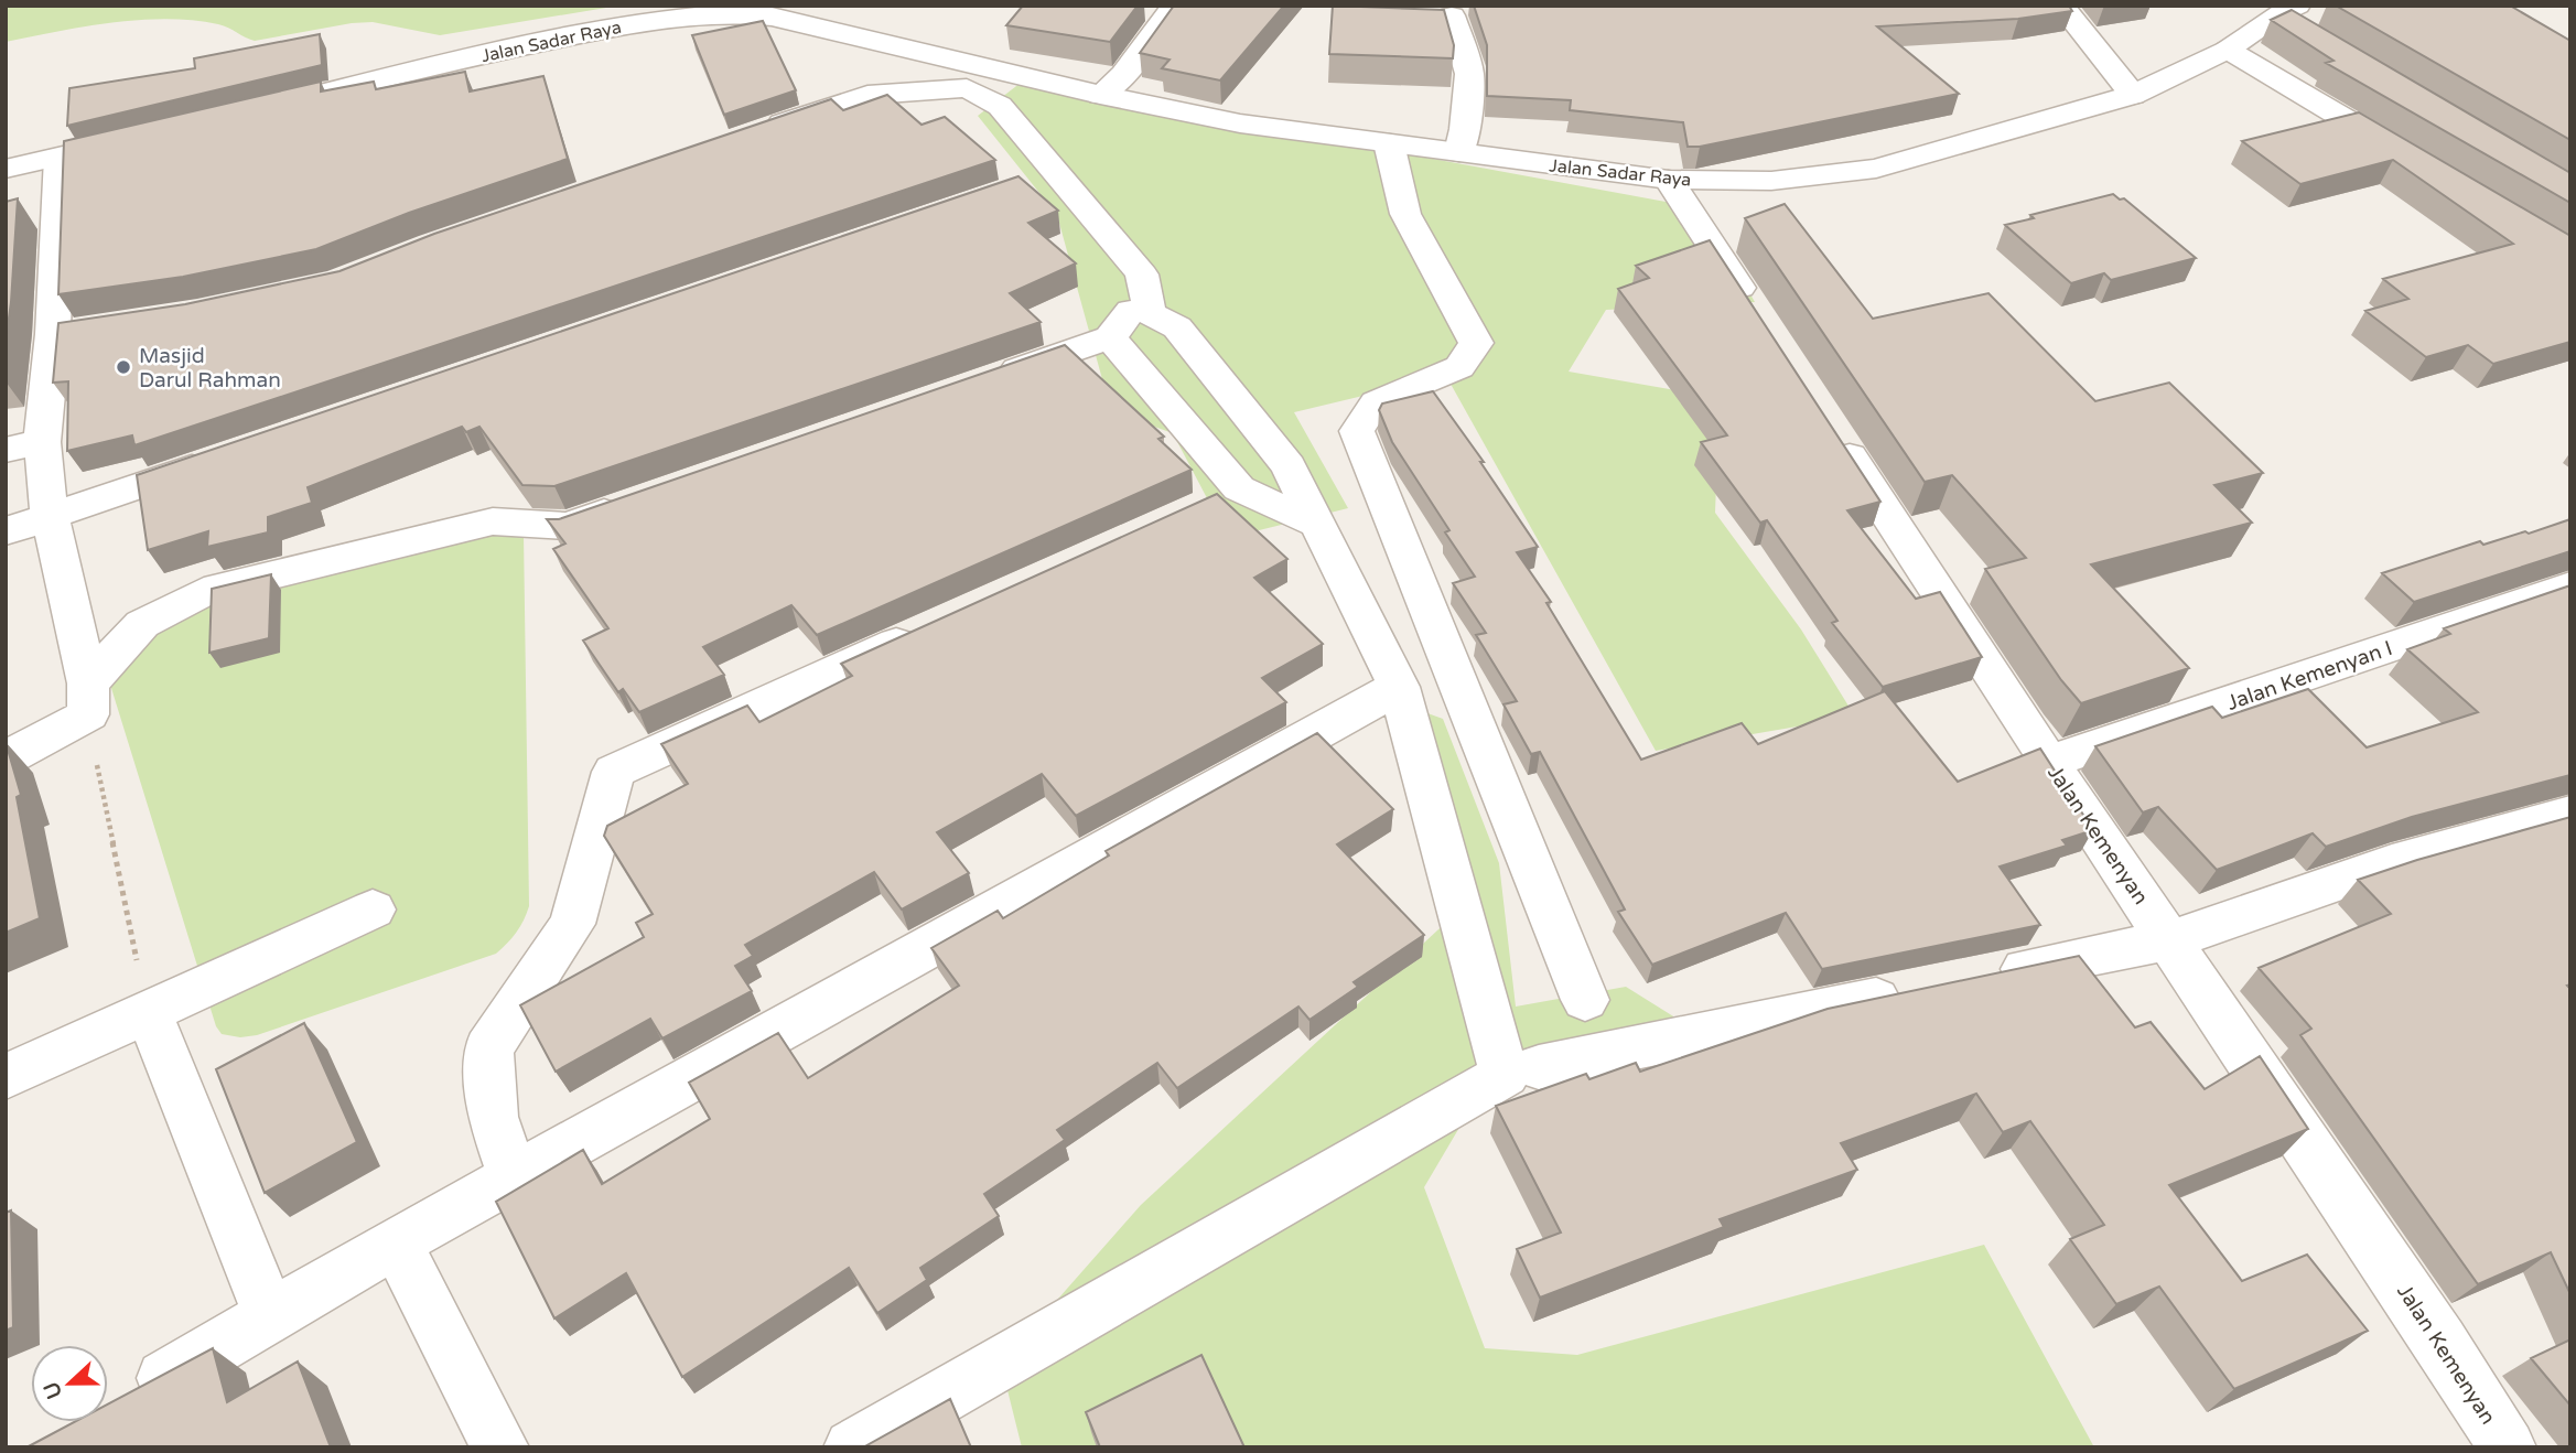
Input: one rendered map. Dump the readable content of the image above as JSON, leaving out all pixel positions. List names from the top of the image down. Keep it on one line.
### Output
{"streets":{"street":["Jalan Sadar Raya","Jalan Kemenyan I","Jalan Kemenyan"]},"crossings":[["Jalan Kemenyan I","Jalan Kemenyan"]],"places":["Masjid Darul Rahman"],"north":"left"}
